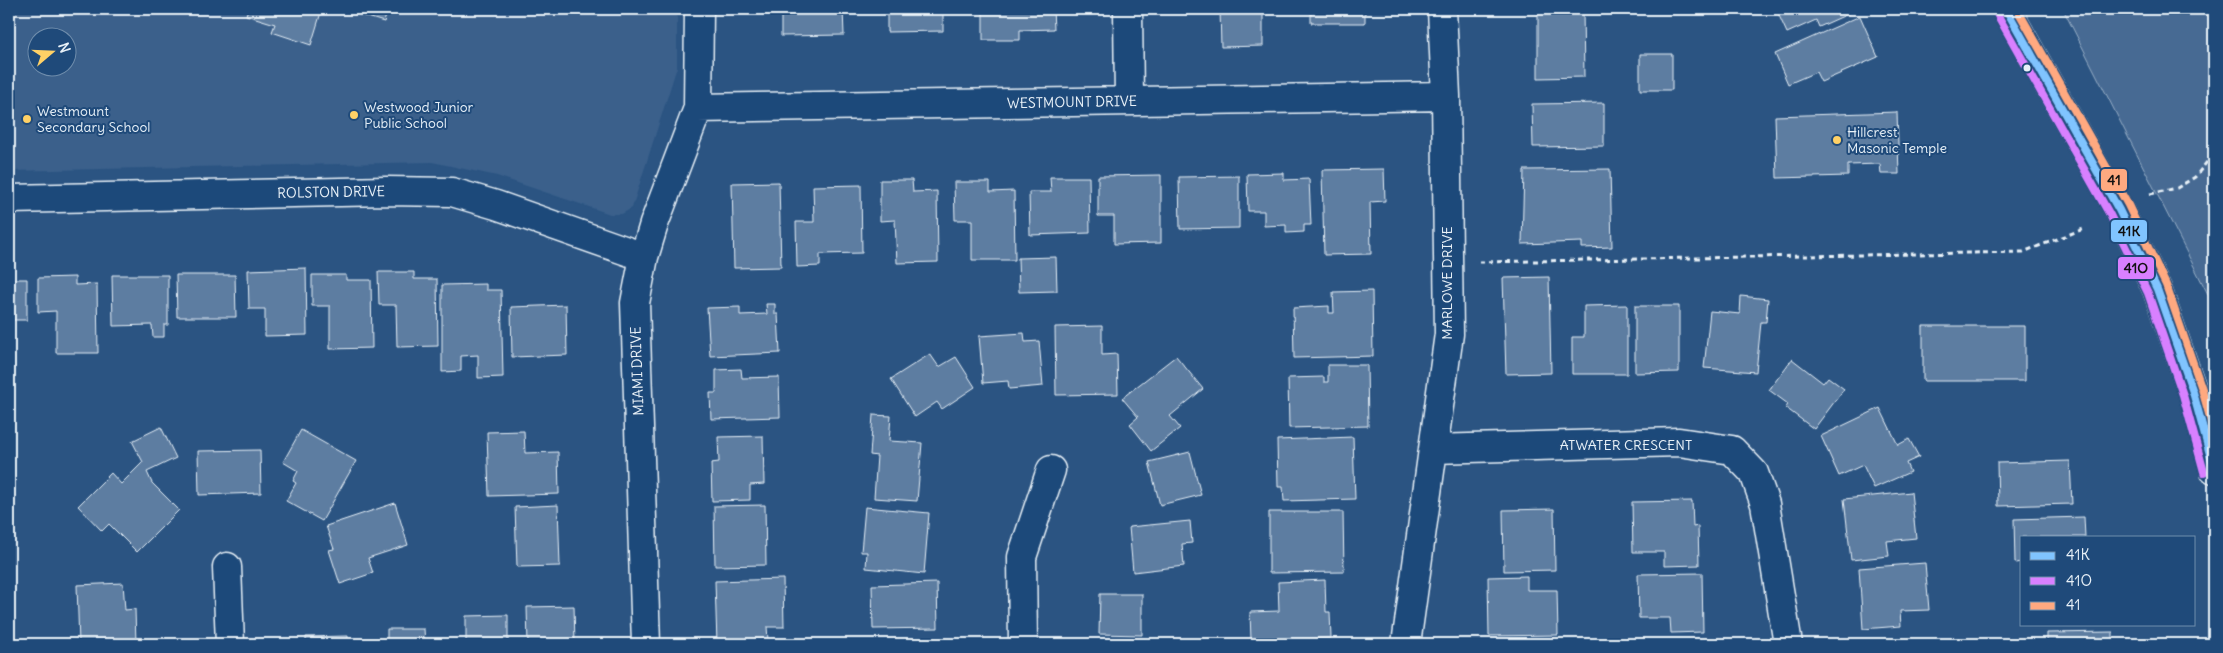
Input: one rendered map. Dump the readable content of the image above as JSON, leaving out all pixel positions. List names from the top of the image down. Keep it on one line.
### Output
{"streets":{"street":["WESTMOUNT DRIVE","ROLSTON DRIVE","MARLOWE DRIVE","MIAMI DRIVE","ATWATER CRESCENT"]},"crossings":[["WESTMOUNT DRIVE","MARLOWE DRIVE"],["WESTMOUNT DRIVE","MIAMI DRIVE"],["ROLSTON DRIVE","MIAMI DRIVE"],["MARLOWE DRIVE","ATWATER CRESCENT"]],"places":["Westwood Junior Public School","Westmount Secondary School","Hillcrest Masonic Temple"],"lines":["transit line 41K","transit line 41","transit line 41O"],"legend":["41K","41O","41"],"north":"right"}
